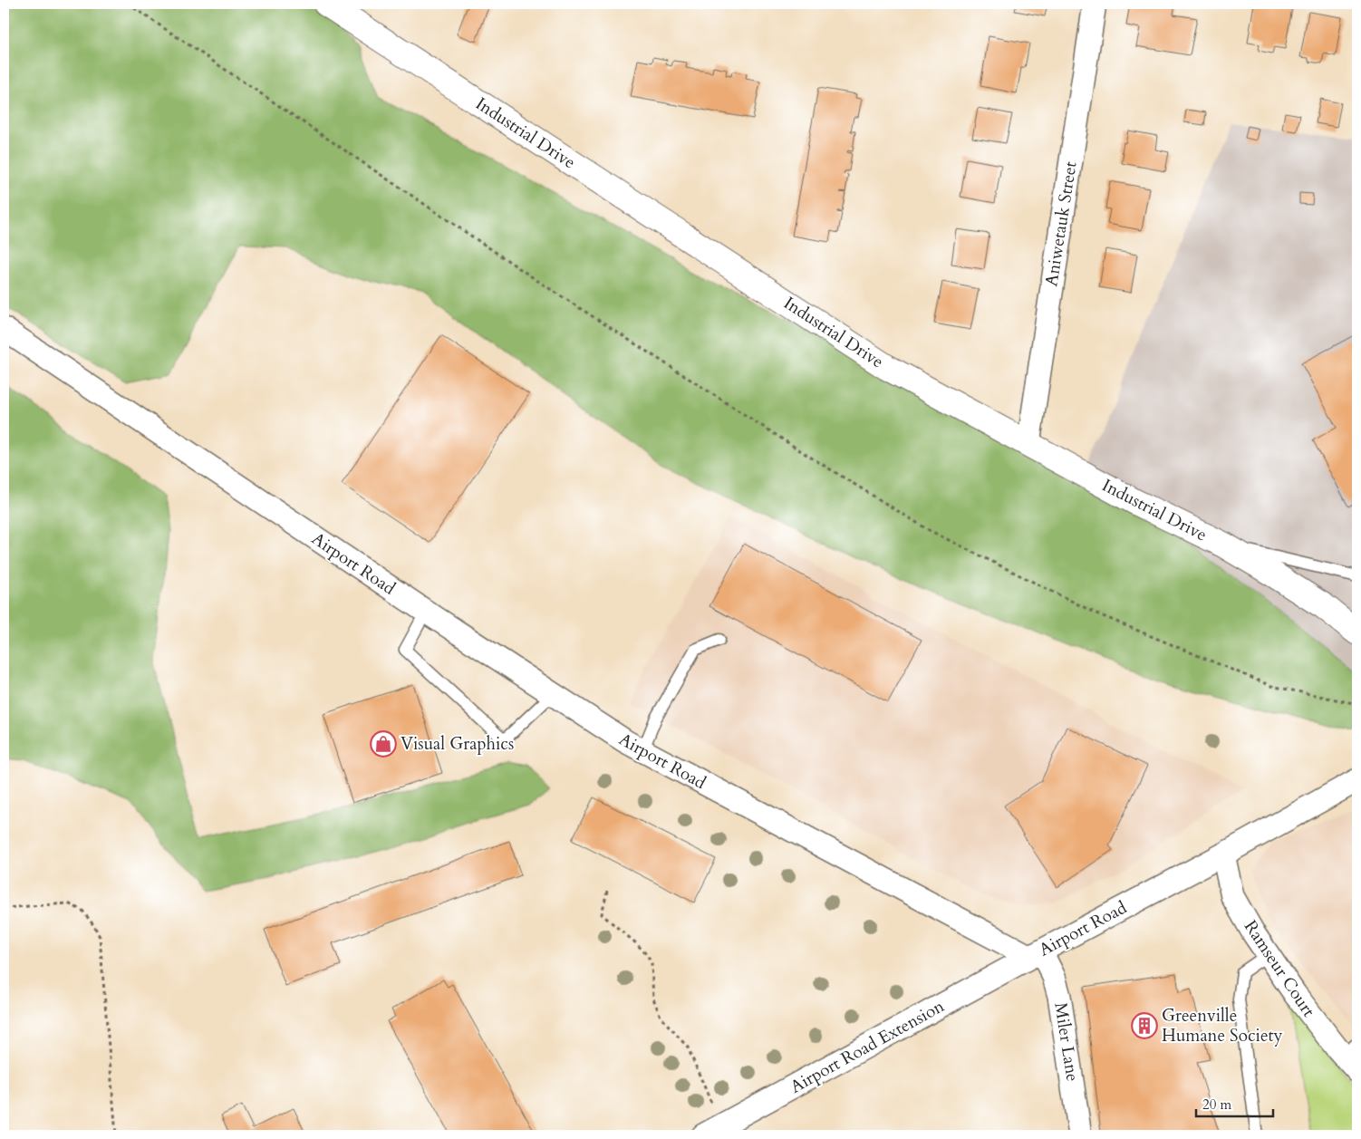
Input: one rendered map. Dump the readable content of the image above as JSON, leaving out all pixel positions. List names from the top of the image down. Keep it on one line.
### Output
{"streets":{"street":["Industrial Drive","Aniwetauk Street","Airport Road","Ramseur Court","Miler Lane","Airport Road Extension"]},"crossings":[["Industrial Drive","Aniwetauk Street"],["Airport Road","Ramseur Court"],["Airport Road","Miler Lane"],["Airport Road","Airport Road Extension"],["Miler Lane","Airport Road Extension"]],"places":{"shop":["Visual Graphics"],"building":["Greenville Humane Society"]},"scale_bar":"20 m"}
